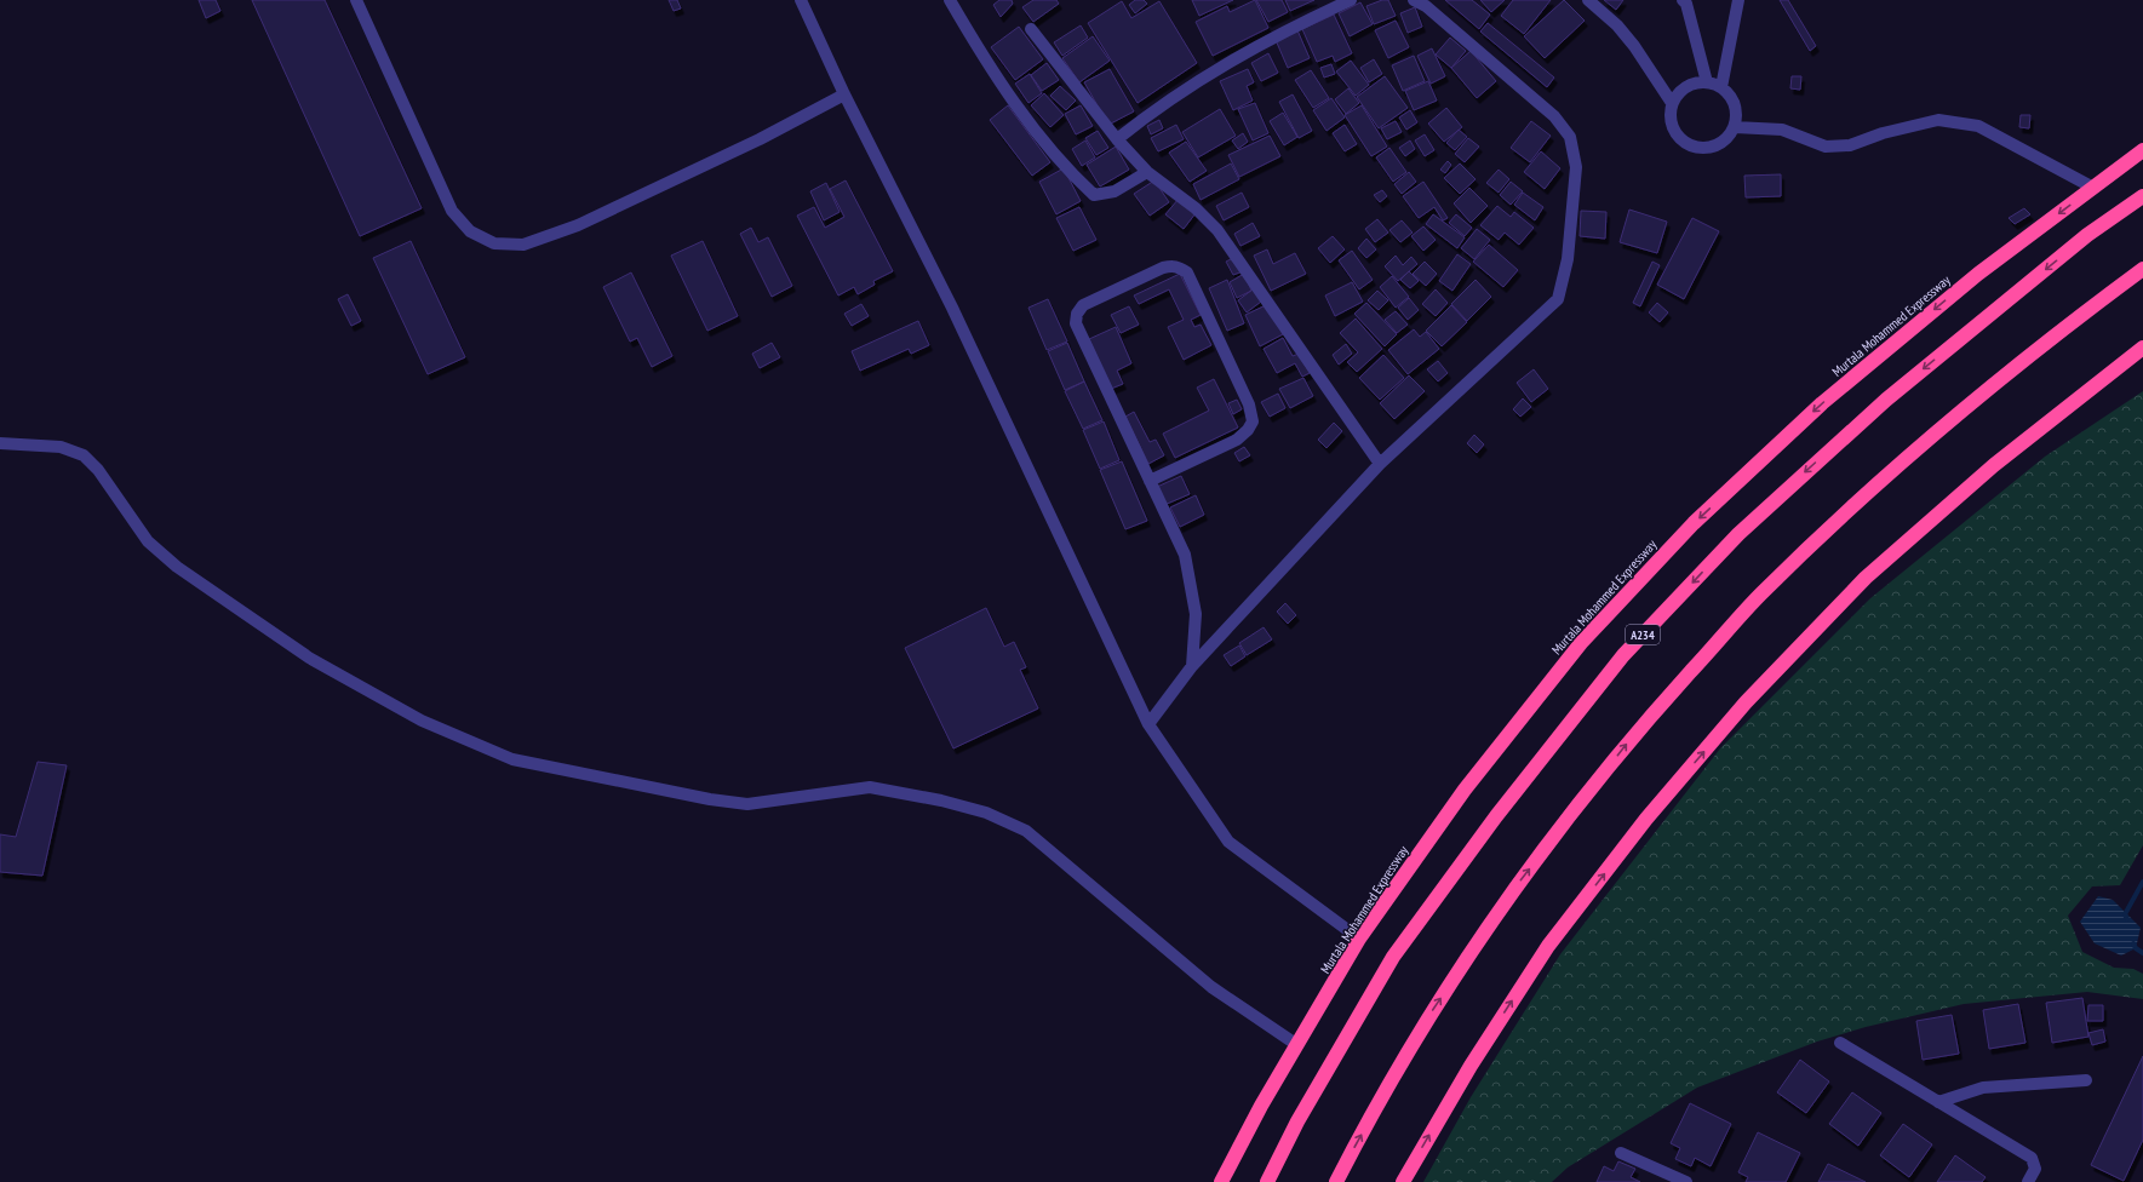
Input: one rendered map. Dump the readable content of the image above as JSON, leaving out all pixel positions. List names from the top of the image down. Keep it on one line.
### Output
{"streets":{"highway":["Murtala Mohammed Expressway","A234"]}}
